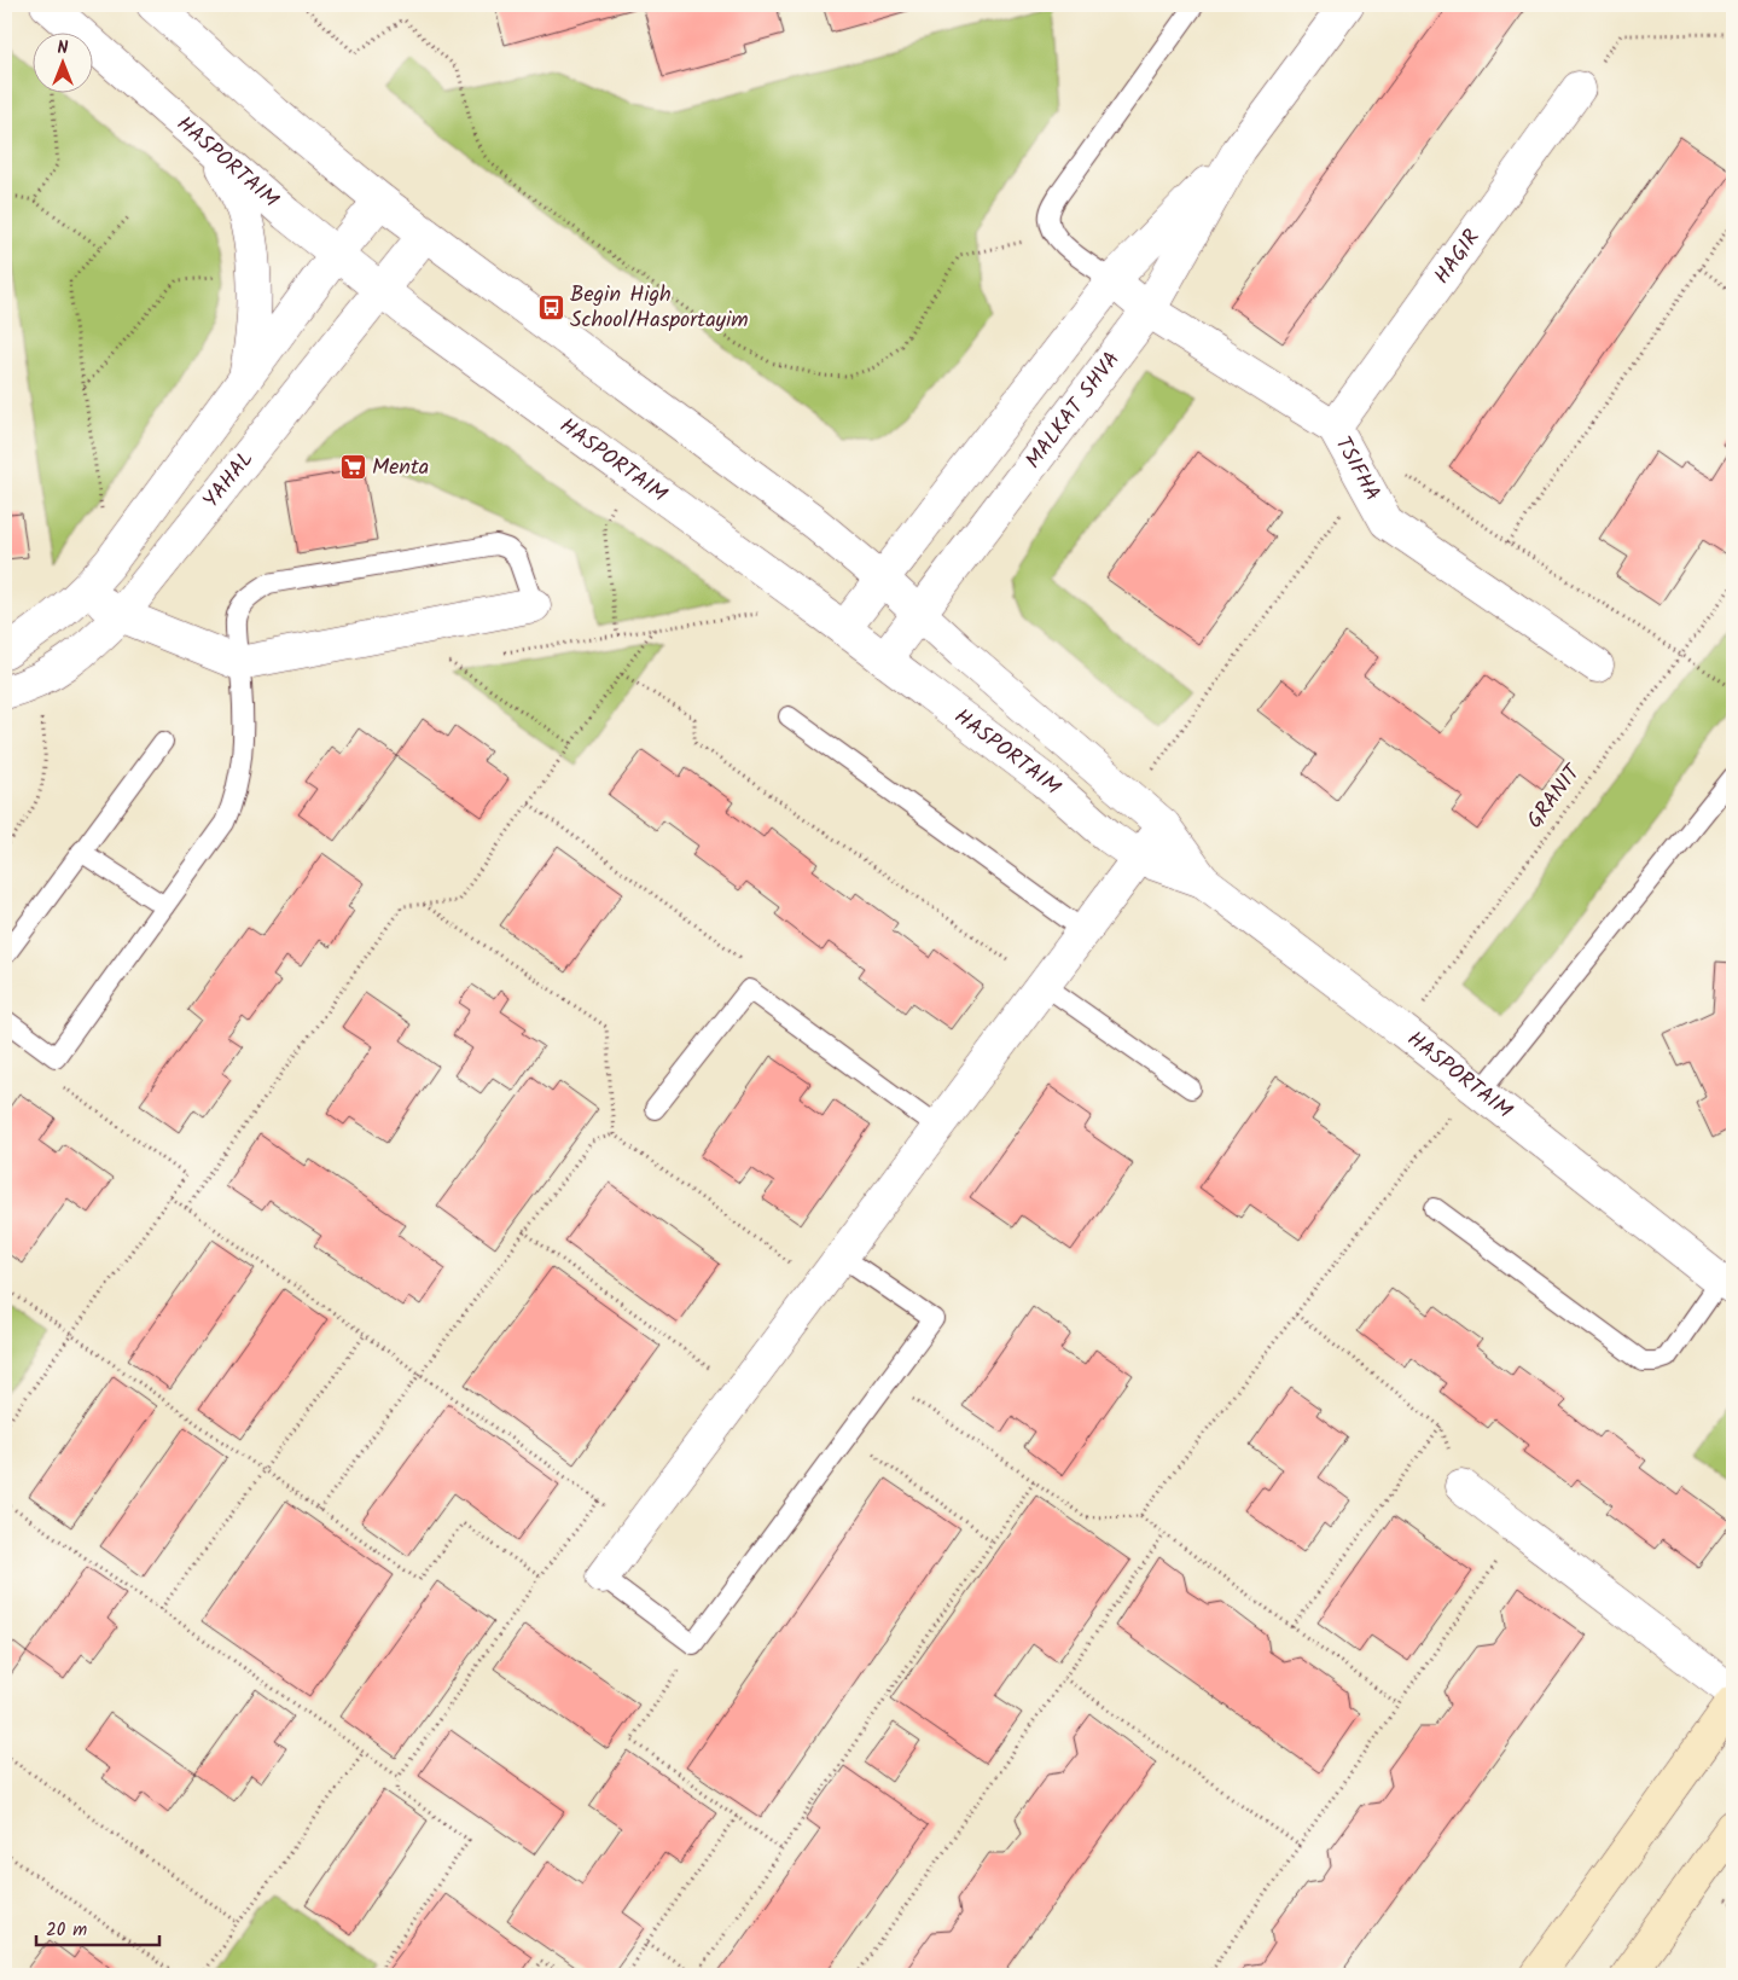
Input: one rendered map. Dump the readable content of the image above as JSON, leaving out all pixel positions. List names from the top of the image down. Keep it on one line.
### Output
{"streets":{"street":["HASPORTAIM","HAGIR","MALKAT SHVA","TSIFHA","YAHAL"],"path":["GRANIT"]},"crossings":[["HASPORTAIM","MALKAT SHVA"],["HASPORTAIM","YAHAL"],["HASPORTAIM","GRANIT"],["HAGIR","TSIFHA"],["MALKAT SHVA","TSIFHA"]],"places":{"bus stop":["Begin High School/Hasportayim"],"supermarket":["Menta"]},"scale_bar":"20 m","north":"top"}
